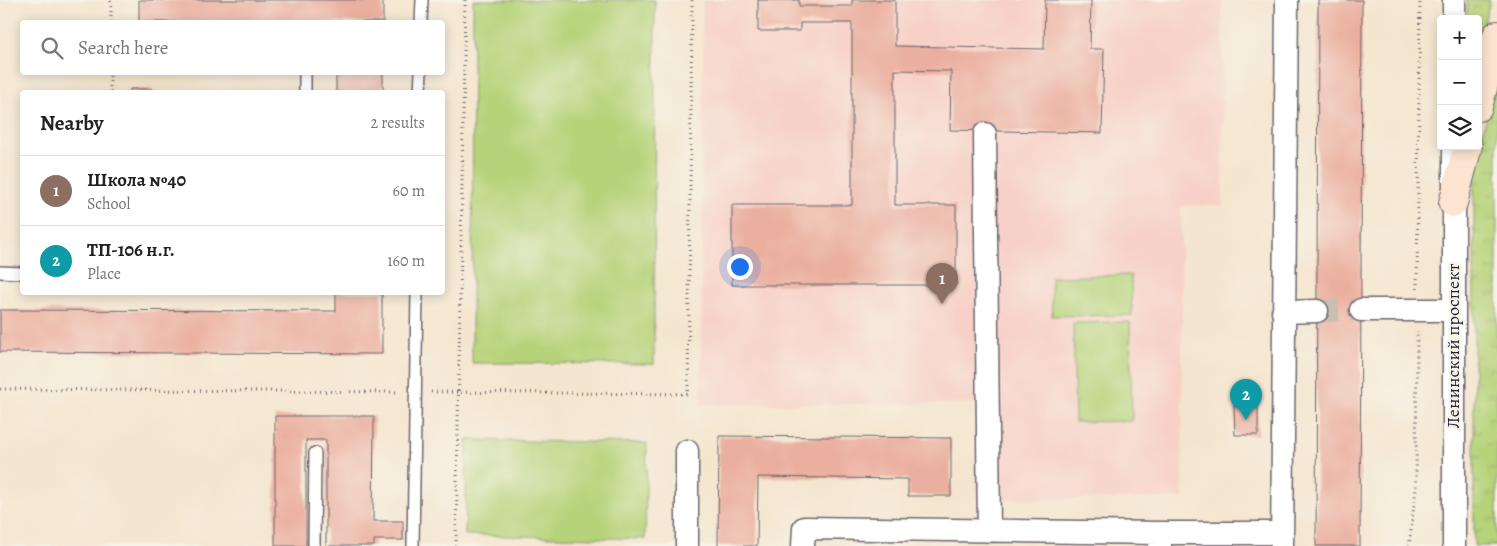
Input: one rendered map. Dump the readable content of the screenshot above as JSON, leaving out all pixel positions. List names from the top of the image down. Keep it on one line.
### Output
{"streets":{"street":["Ленинский проспект"]},"page":{"map_buttons":["+","−"],"search":"Search here","heading":["Nearby","2 results"],"list":[{"mark":"1","name":"Школа №40","note":"School","value":"60 m"},{"mark":"2","name":"ТП-106 н.г.","note":"Place","value":"160 m"}],"pins":["1","2"]}}
